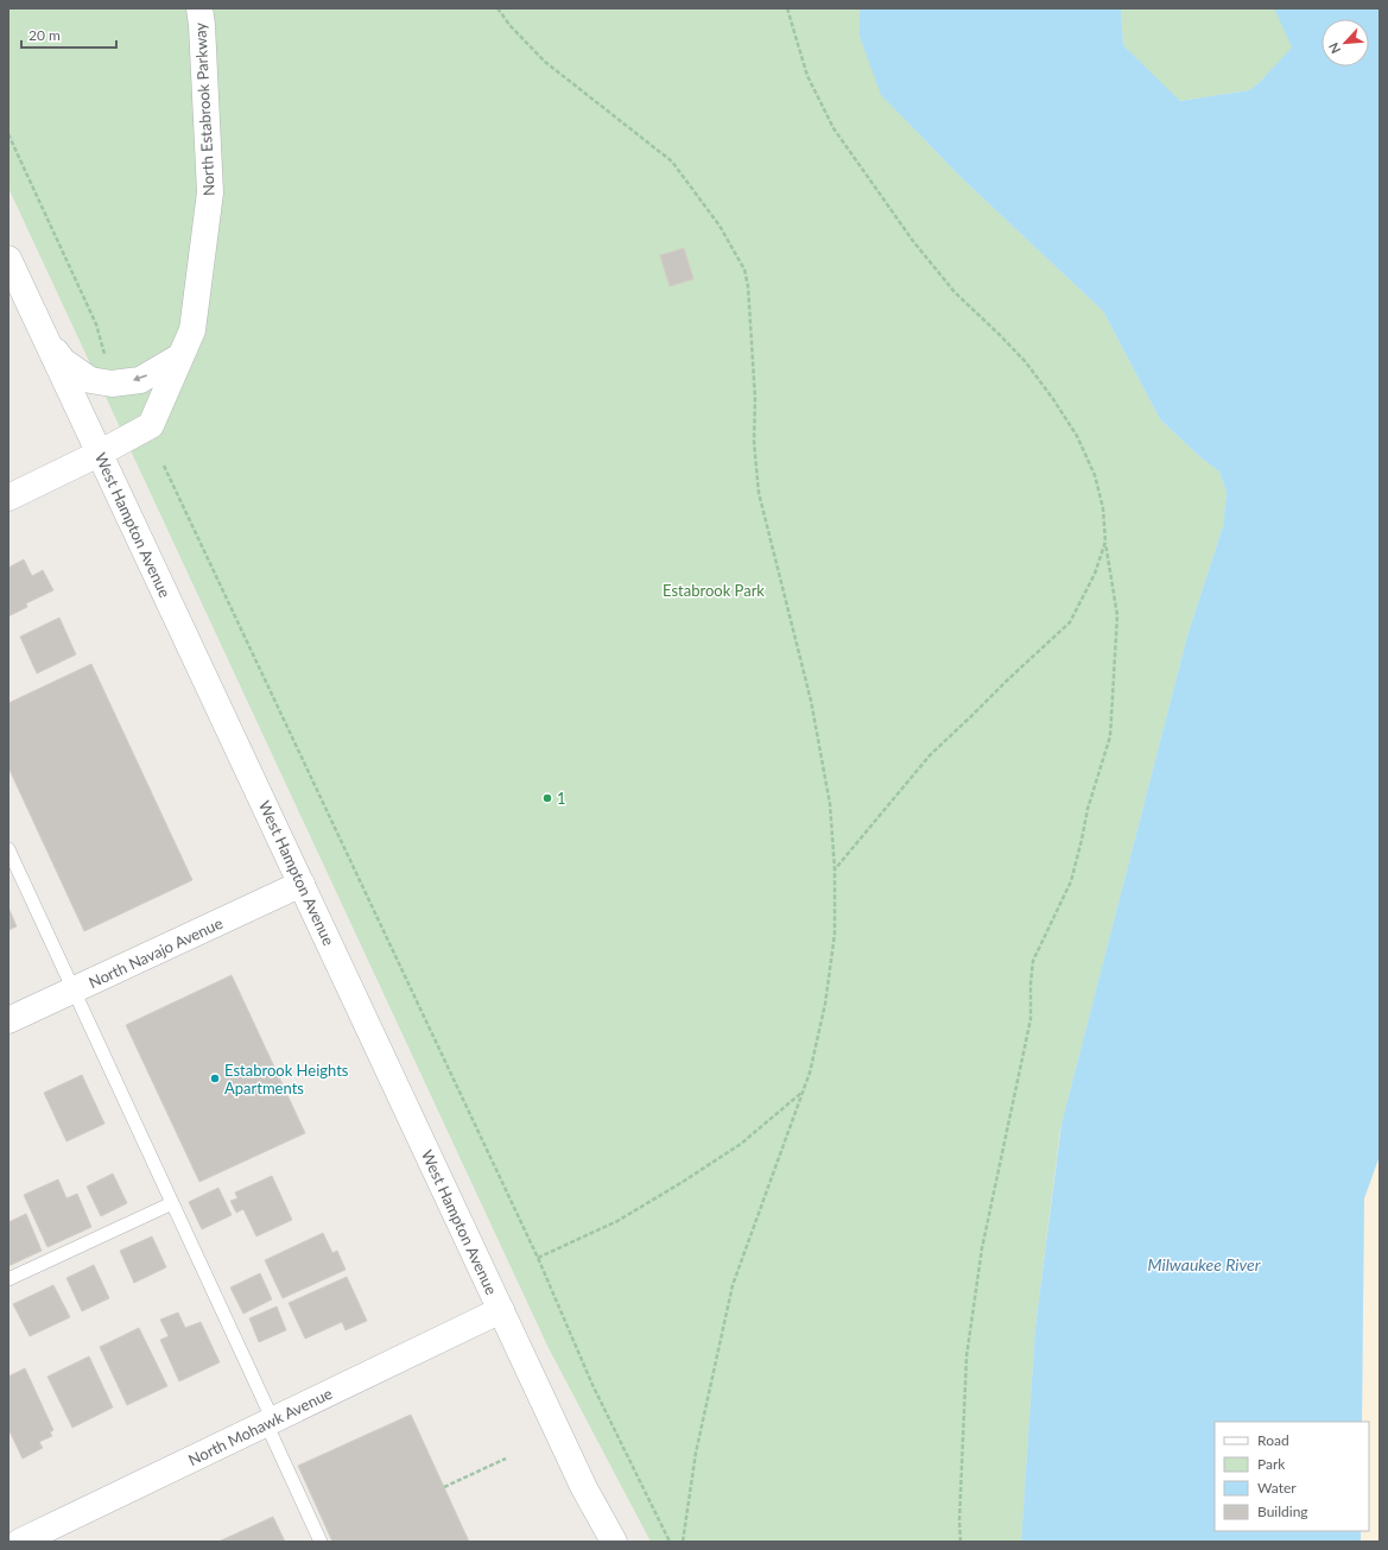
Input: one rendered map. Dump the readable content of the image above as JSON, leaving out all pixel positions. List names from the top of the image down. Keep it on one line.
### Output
{"streets":{"main road":["North Estabrook Parkway","West Hampton Avenue","North Navajo Avenue","North Mohawk Avenue"]},"crossings":[["North Estabrook Parkway","West Hampton Avenue"],["West Hampton Avenue","North Navajo Avenue"],["West Hampton Avenue","North Mohawk Avenue"]],"water":["Milwaukee River"],"parks":["Estabrook Park"],"places":["1","Estabrook Heights Apartments"],"legend":["Road","Park","Water","Building"],"scale_bar":"20 m","north":"bottom left"}
